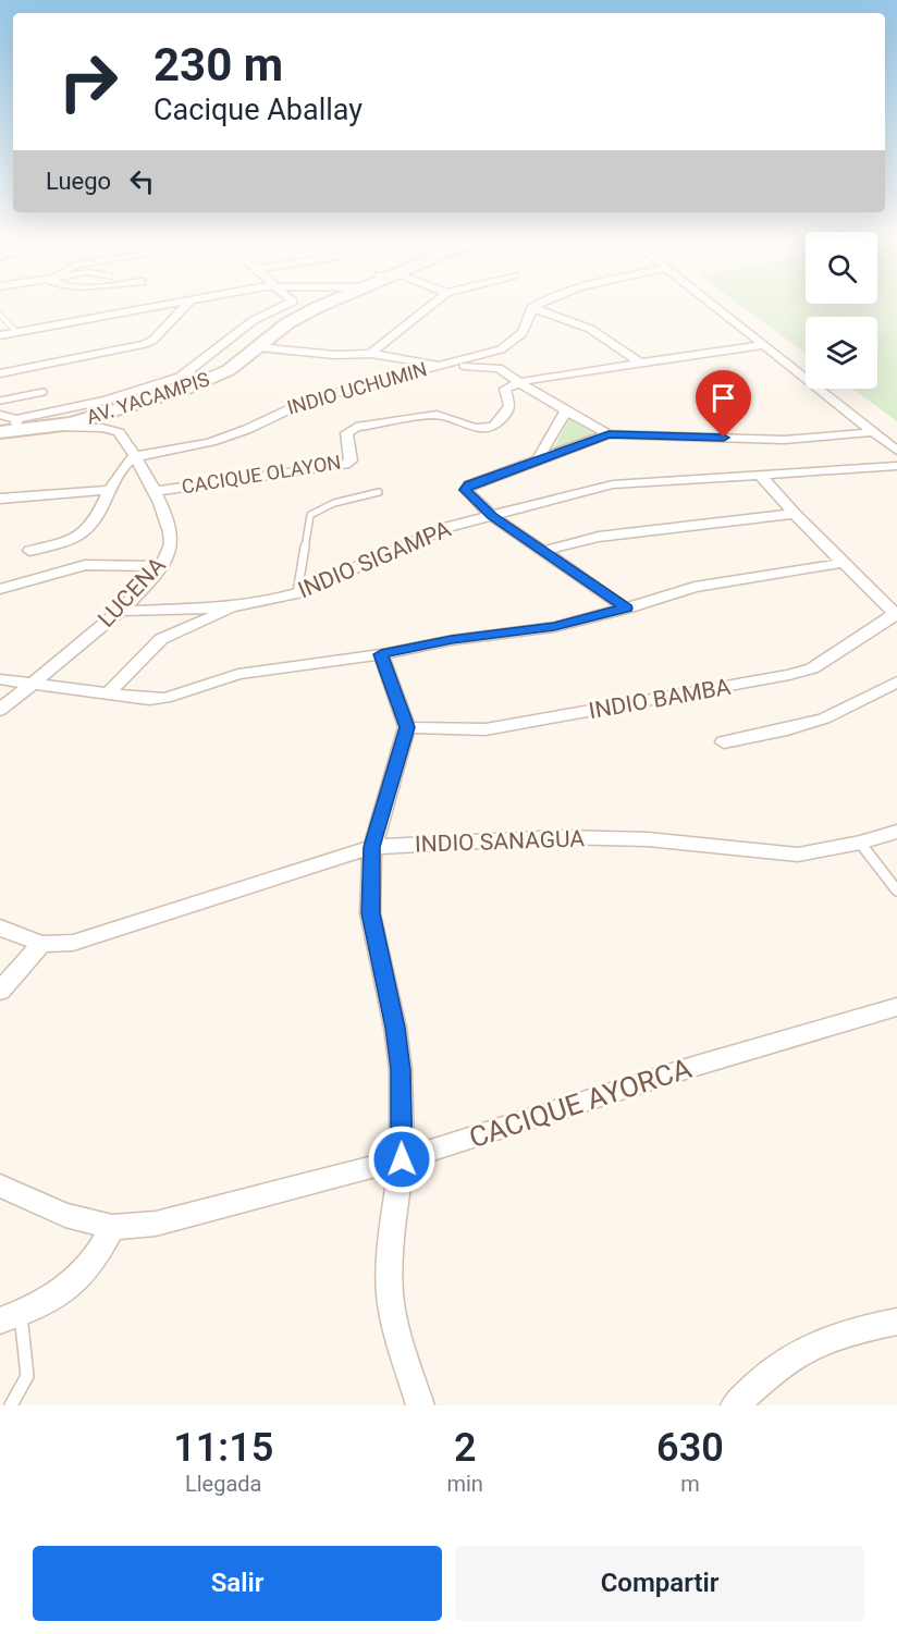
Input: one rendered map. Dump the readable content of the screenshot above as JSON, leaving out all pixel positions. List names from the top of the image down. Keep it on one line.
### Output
{"streets":{"street":["INDIO UCHUMIN","AV. YACAMPIS","CACIQUE OLAYON","INDIO SIGAMPA","LUCENA","INDIO BAMBA","INDIO SANAGUA","CACIQUE AYORCA"]},"crossings":[["INDIO UCHUMIN","LUCENA"],["AV. YACAMPIS","LUCENA"],["CACIQUE OLAYON","LUCENA"],["INDIO SIGAMPA","LUCENA"]],"page":{"turn":["230 m","Cacique Aballay"],"then":"Luego","eta":["11:15","Llegada","2","min","630","m"],"buttons":["Salir","Compartir"]}}
